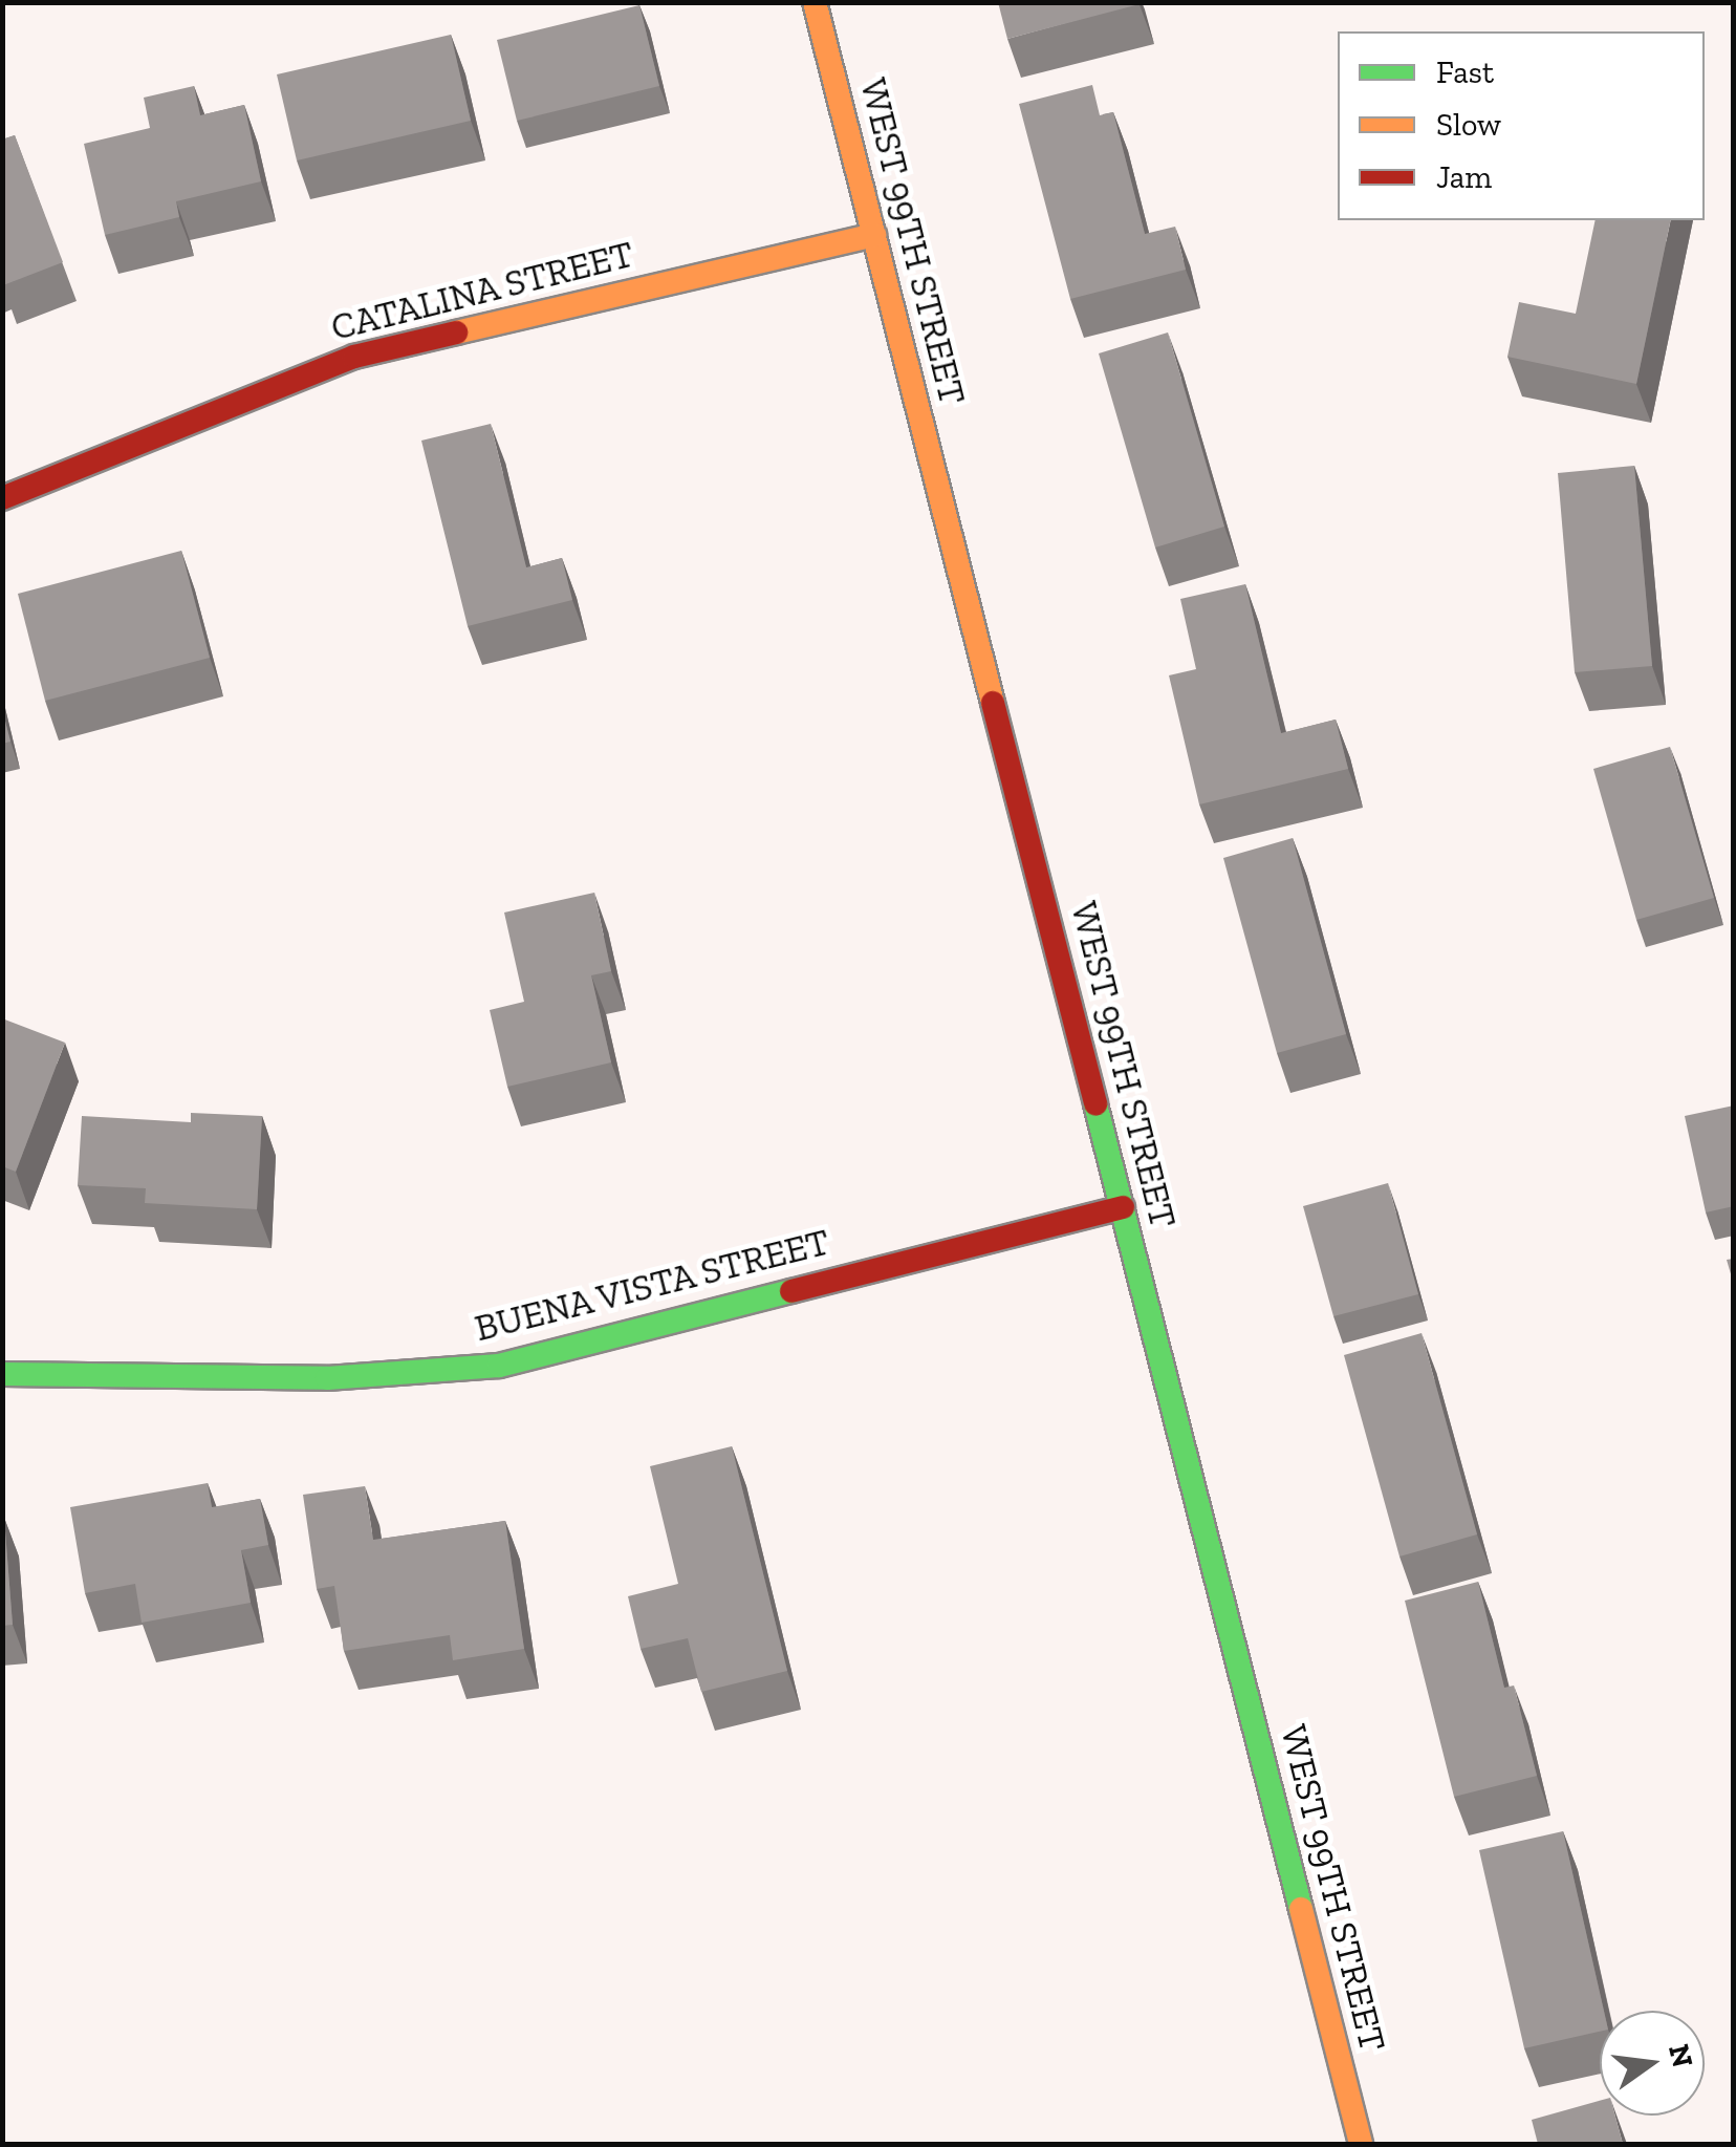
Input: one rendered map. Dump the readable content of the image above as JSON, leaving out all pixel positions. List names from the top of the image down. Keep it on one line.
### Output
{"streets":{"street":["WEST 99TH STREET","CATALINA STREET","BUENA VISTA STREET"]},"crossings":[["WEST 99TH STREET","CATALINA STREET"],["WEST 99TH STREET","BUENA VISTA STREET"]],"legend":["Fast","Slow","Jam"],"north":"right"}
